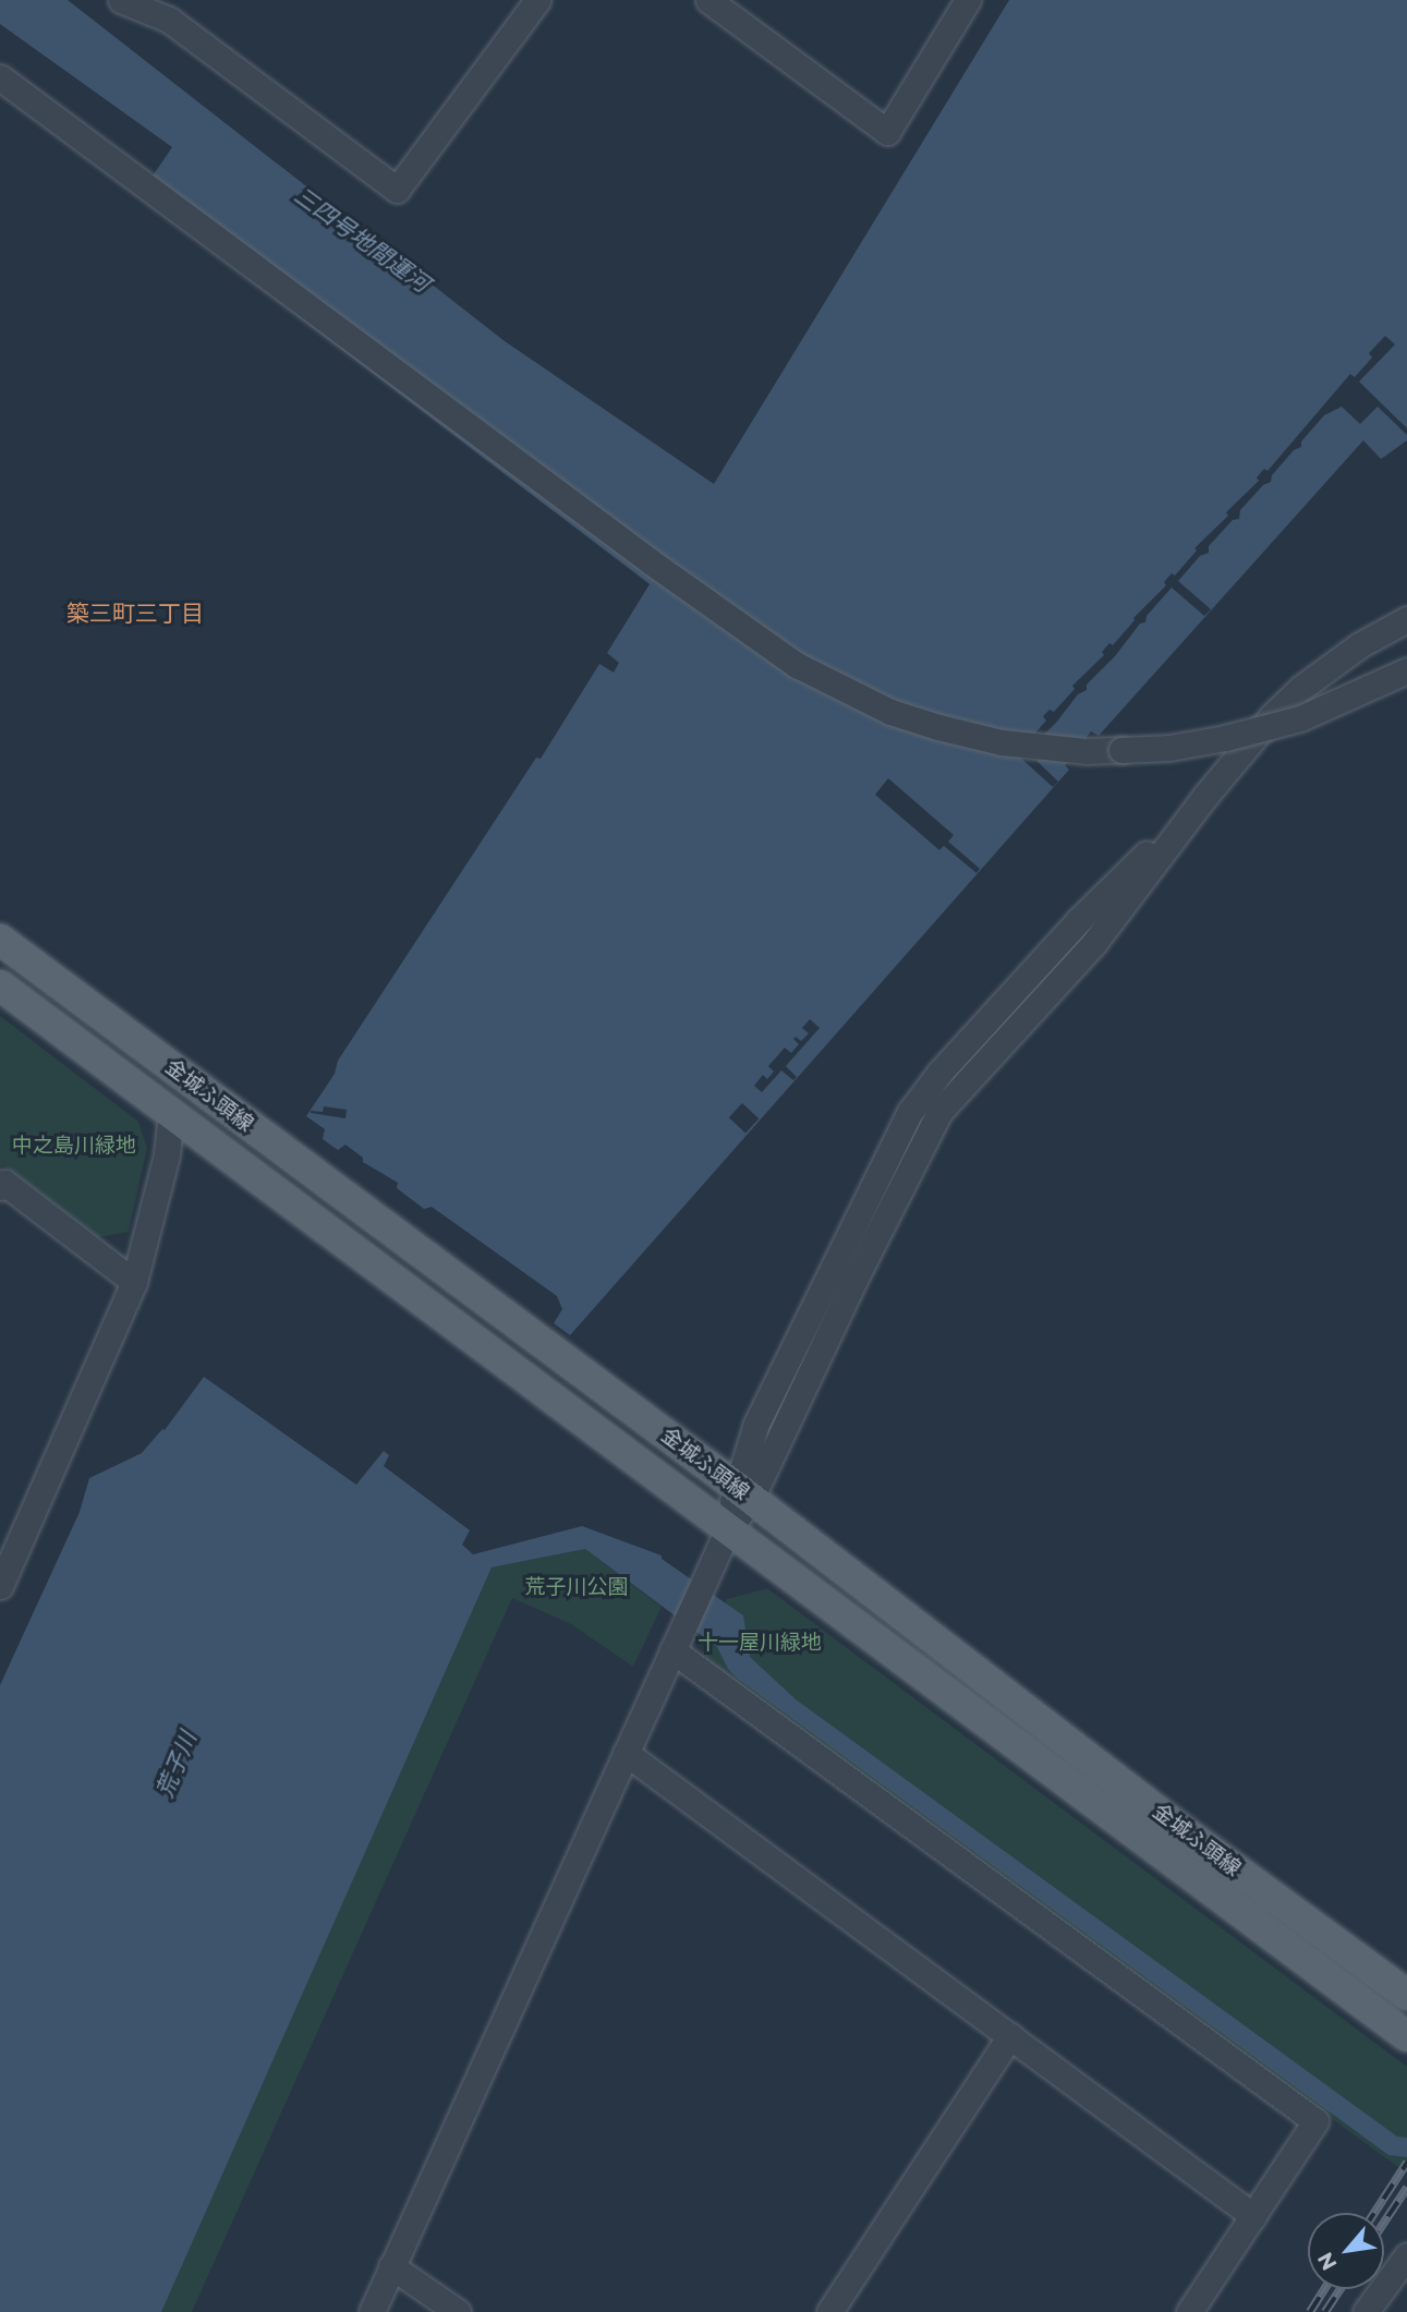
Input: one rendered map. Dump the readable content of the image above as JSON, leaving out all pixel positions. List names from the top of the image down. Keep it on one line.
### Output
{"streets":{"main road":["金城ふ頭線"]},"districts":["築三町三丁目"],"water":["三四号地間運河","荒子川"],"parks":["中之島川緑地","荒子川公園","十一屋川緑地"],"north":"bottom left"}
